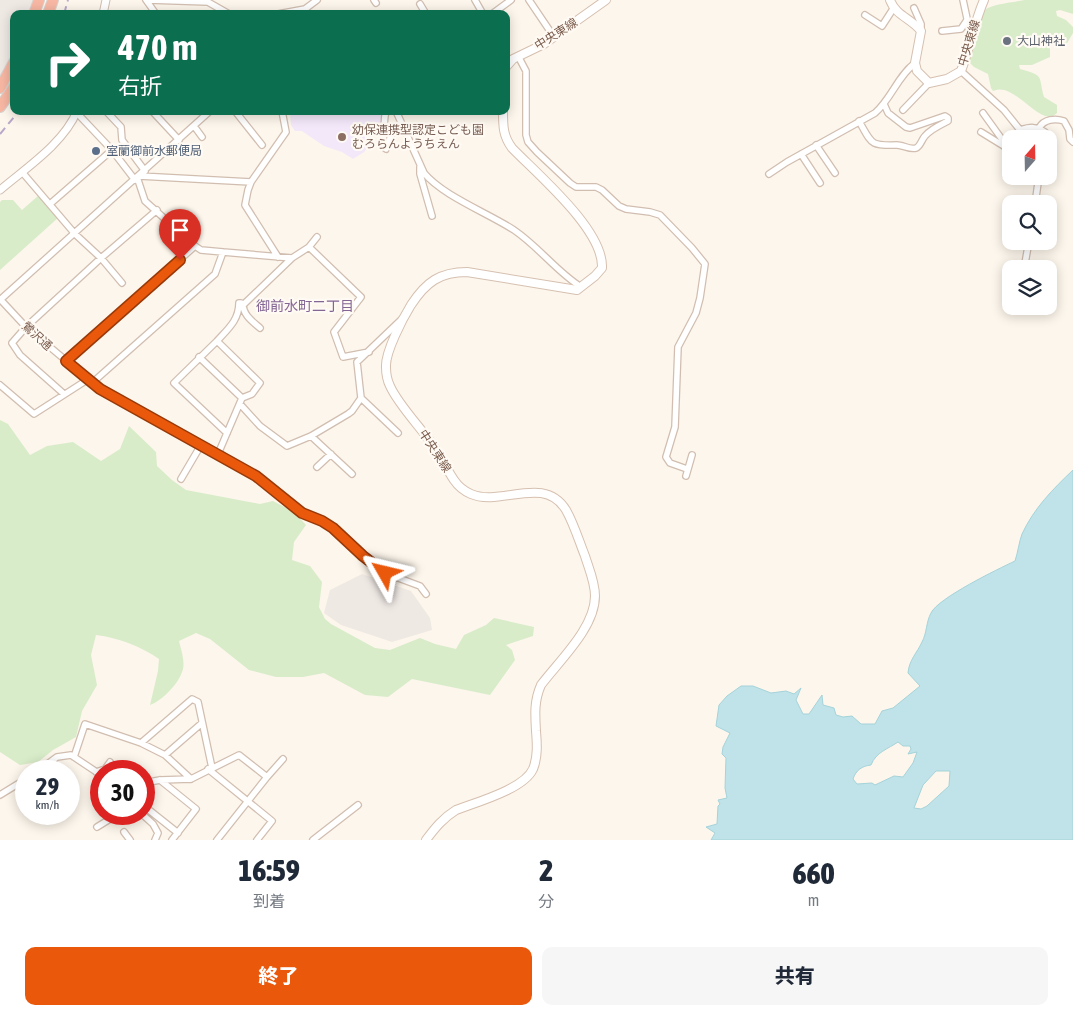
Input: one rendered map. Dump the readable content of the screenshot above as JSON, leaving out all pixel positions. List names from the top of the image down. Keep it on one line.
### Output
{"streets":{"main road":["中央東線"],"street":["鶯沢通"]},"districts":["御前水町二丁目"],"places":["大山神社","幼保連携型認定こども園 むろらんようちえん","室蘭御前水郵便局"],"north":"top","page":{"turn":["470 m","右折"],"speed":"29 km/h","limit":"30","eta":["16:59","到着","2","分","660","m"],"buttons":["終了","共有"]}}
